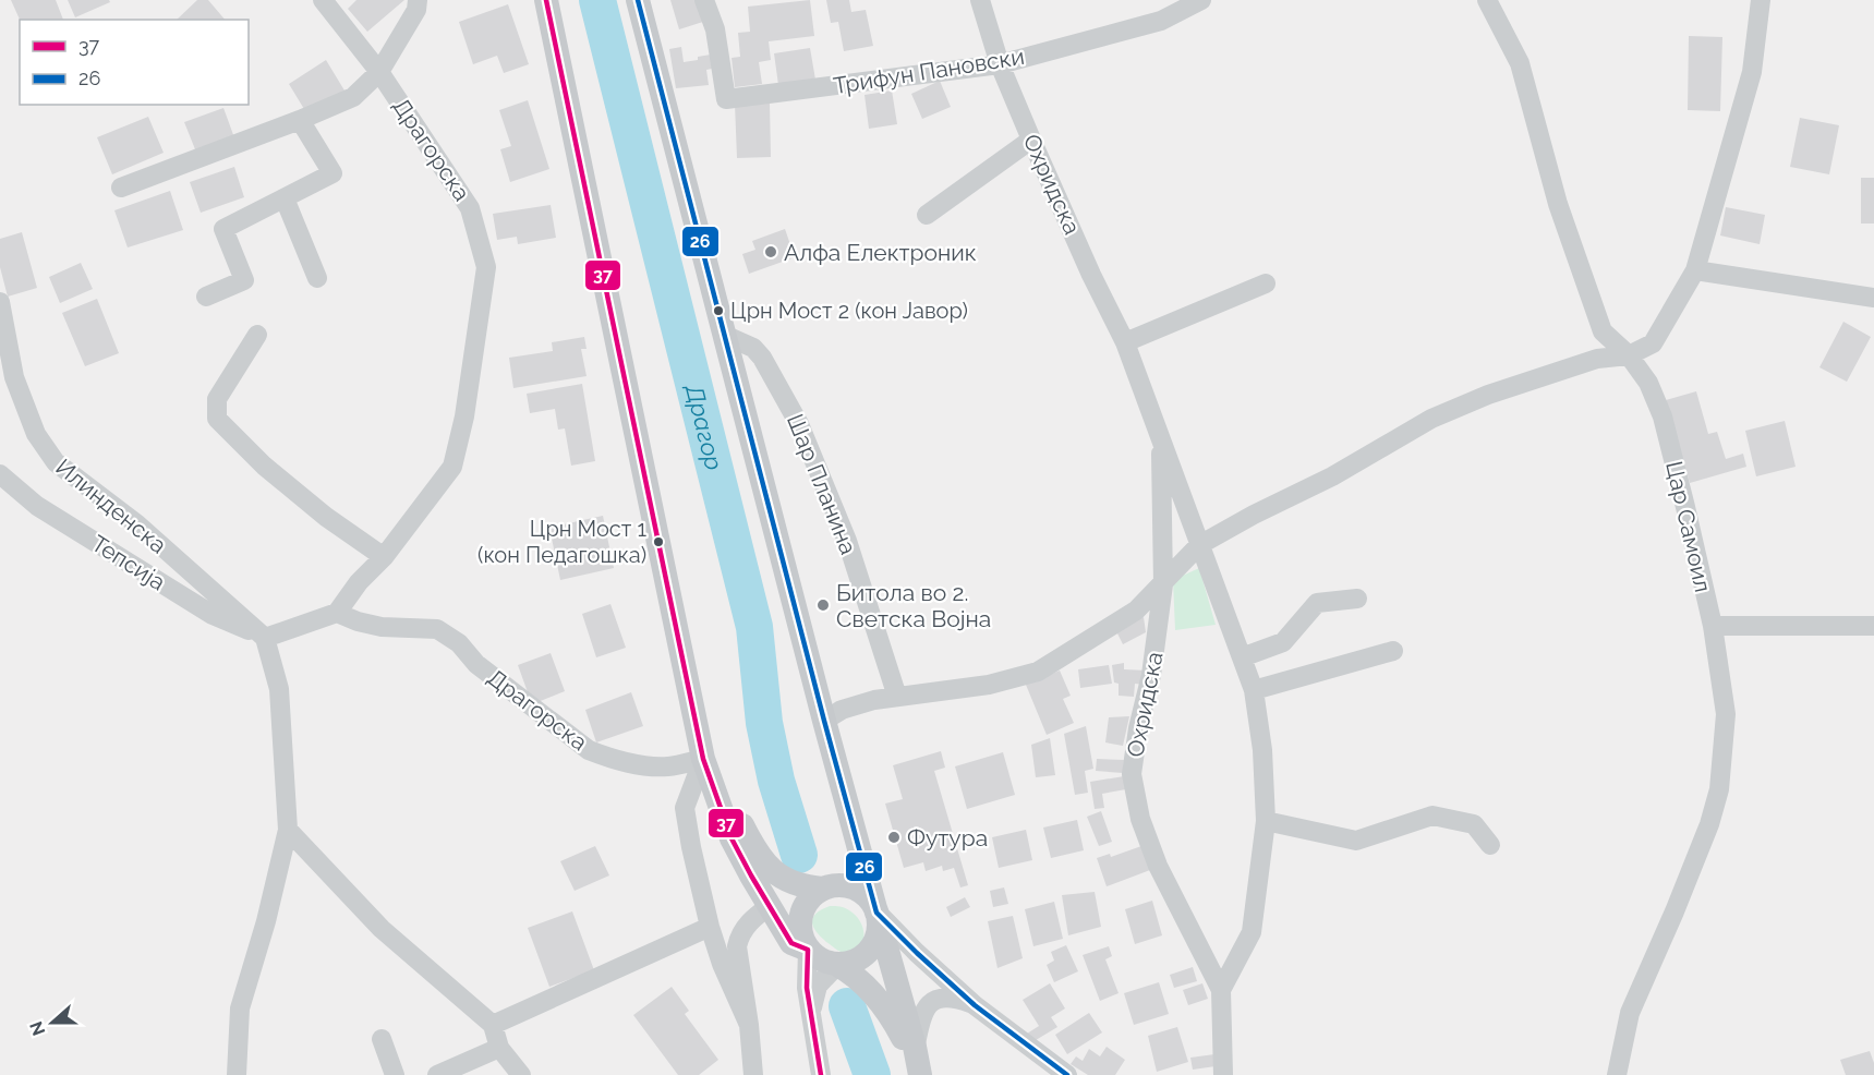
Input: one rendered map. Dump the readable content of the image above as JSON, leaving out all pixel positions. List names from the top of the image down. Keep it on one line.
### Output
{"streets":{"street":["Трифун Пановски","Драгорска","Охридска","Шар Планина","Илинденска","Цар Самоил","Тепсија"]},"crossings":[["Трифун Пановски","Охридска"],["Илинденска","Тепсија"]],"water":["Драгор"],"places":["Алфа Електроник","Црн Мост 2 (кон Јавор)","Црн Мост 1 (кон Педагошка)","Битола во 2. Светска Војна","Футура"],"lines":["transit line 37","transit line 26"],"legend":["37","26"],"north":"left"}
